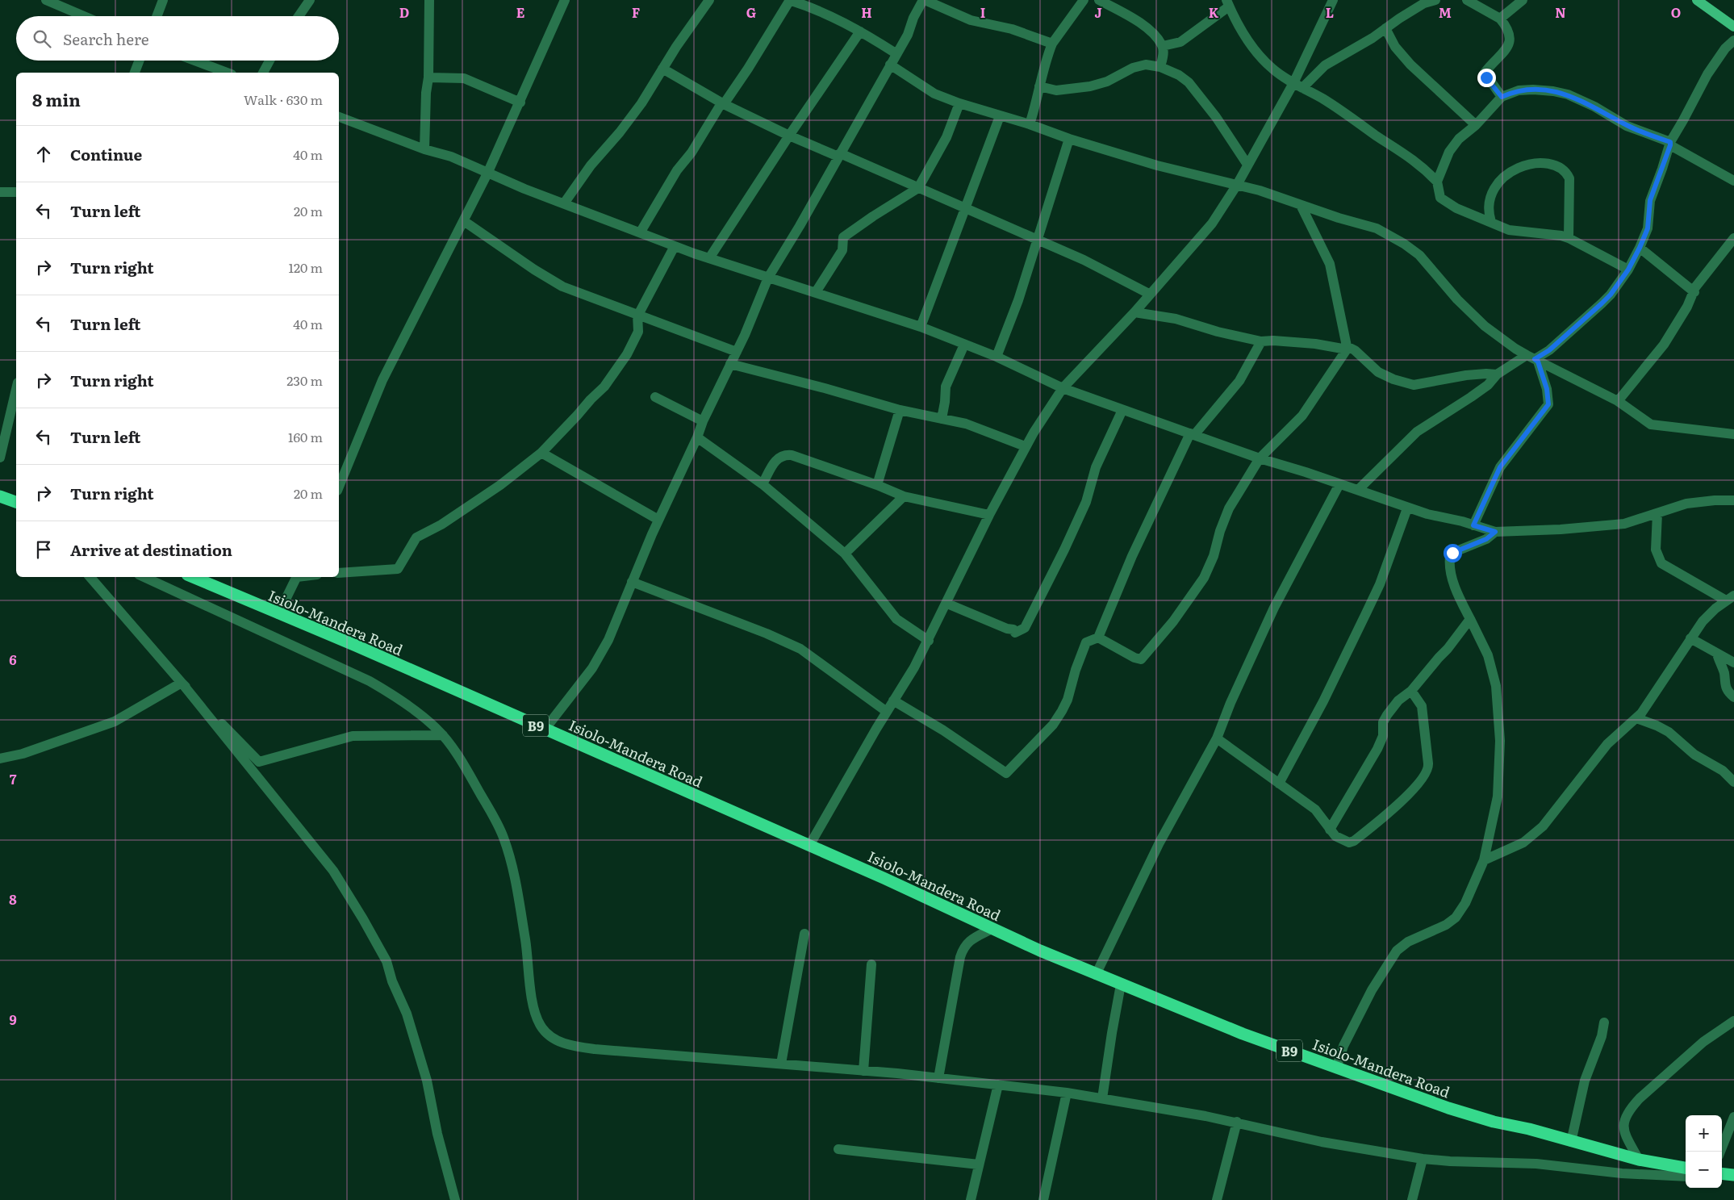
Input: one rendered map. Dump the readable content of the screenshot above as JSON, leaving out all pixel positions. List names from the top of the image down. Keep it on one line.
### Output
{"streets":{"highway":["Isiolo-Mandera Road","B9"]},"page":{"search":"Search here","heading":["8 min","Walk · 630 m"],"list":[["Continue","40 m"],["Turn left","20 m"],["Turn right","120 m"],["Turn left","40 m"],["Turn right","230 m"],["Turn left","160 m"],["Turn right","20 m"],"Arrive at destination"],"map_buttons":["+","−"]},"grid":{"columns":["D","E","F","G","H","I","J","K","L","M","N","O"],"rows":["6","7","8","9"]}}
